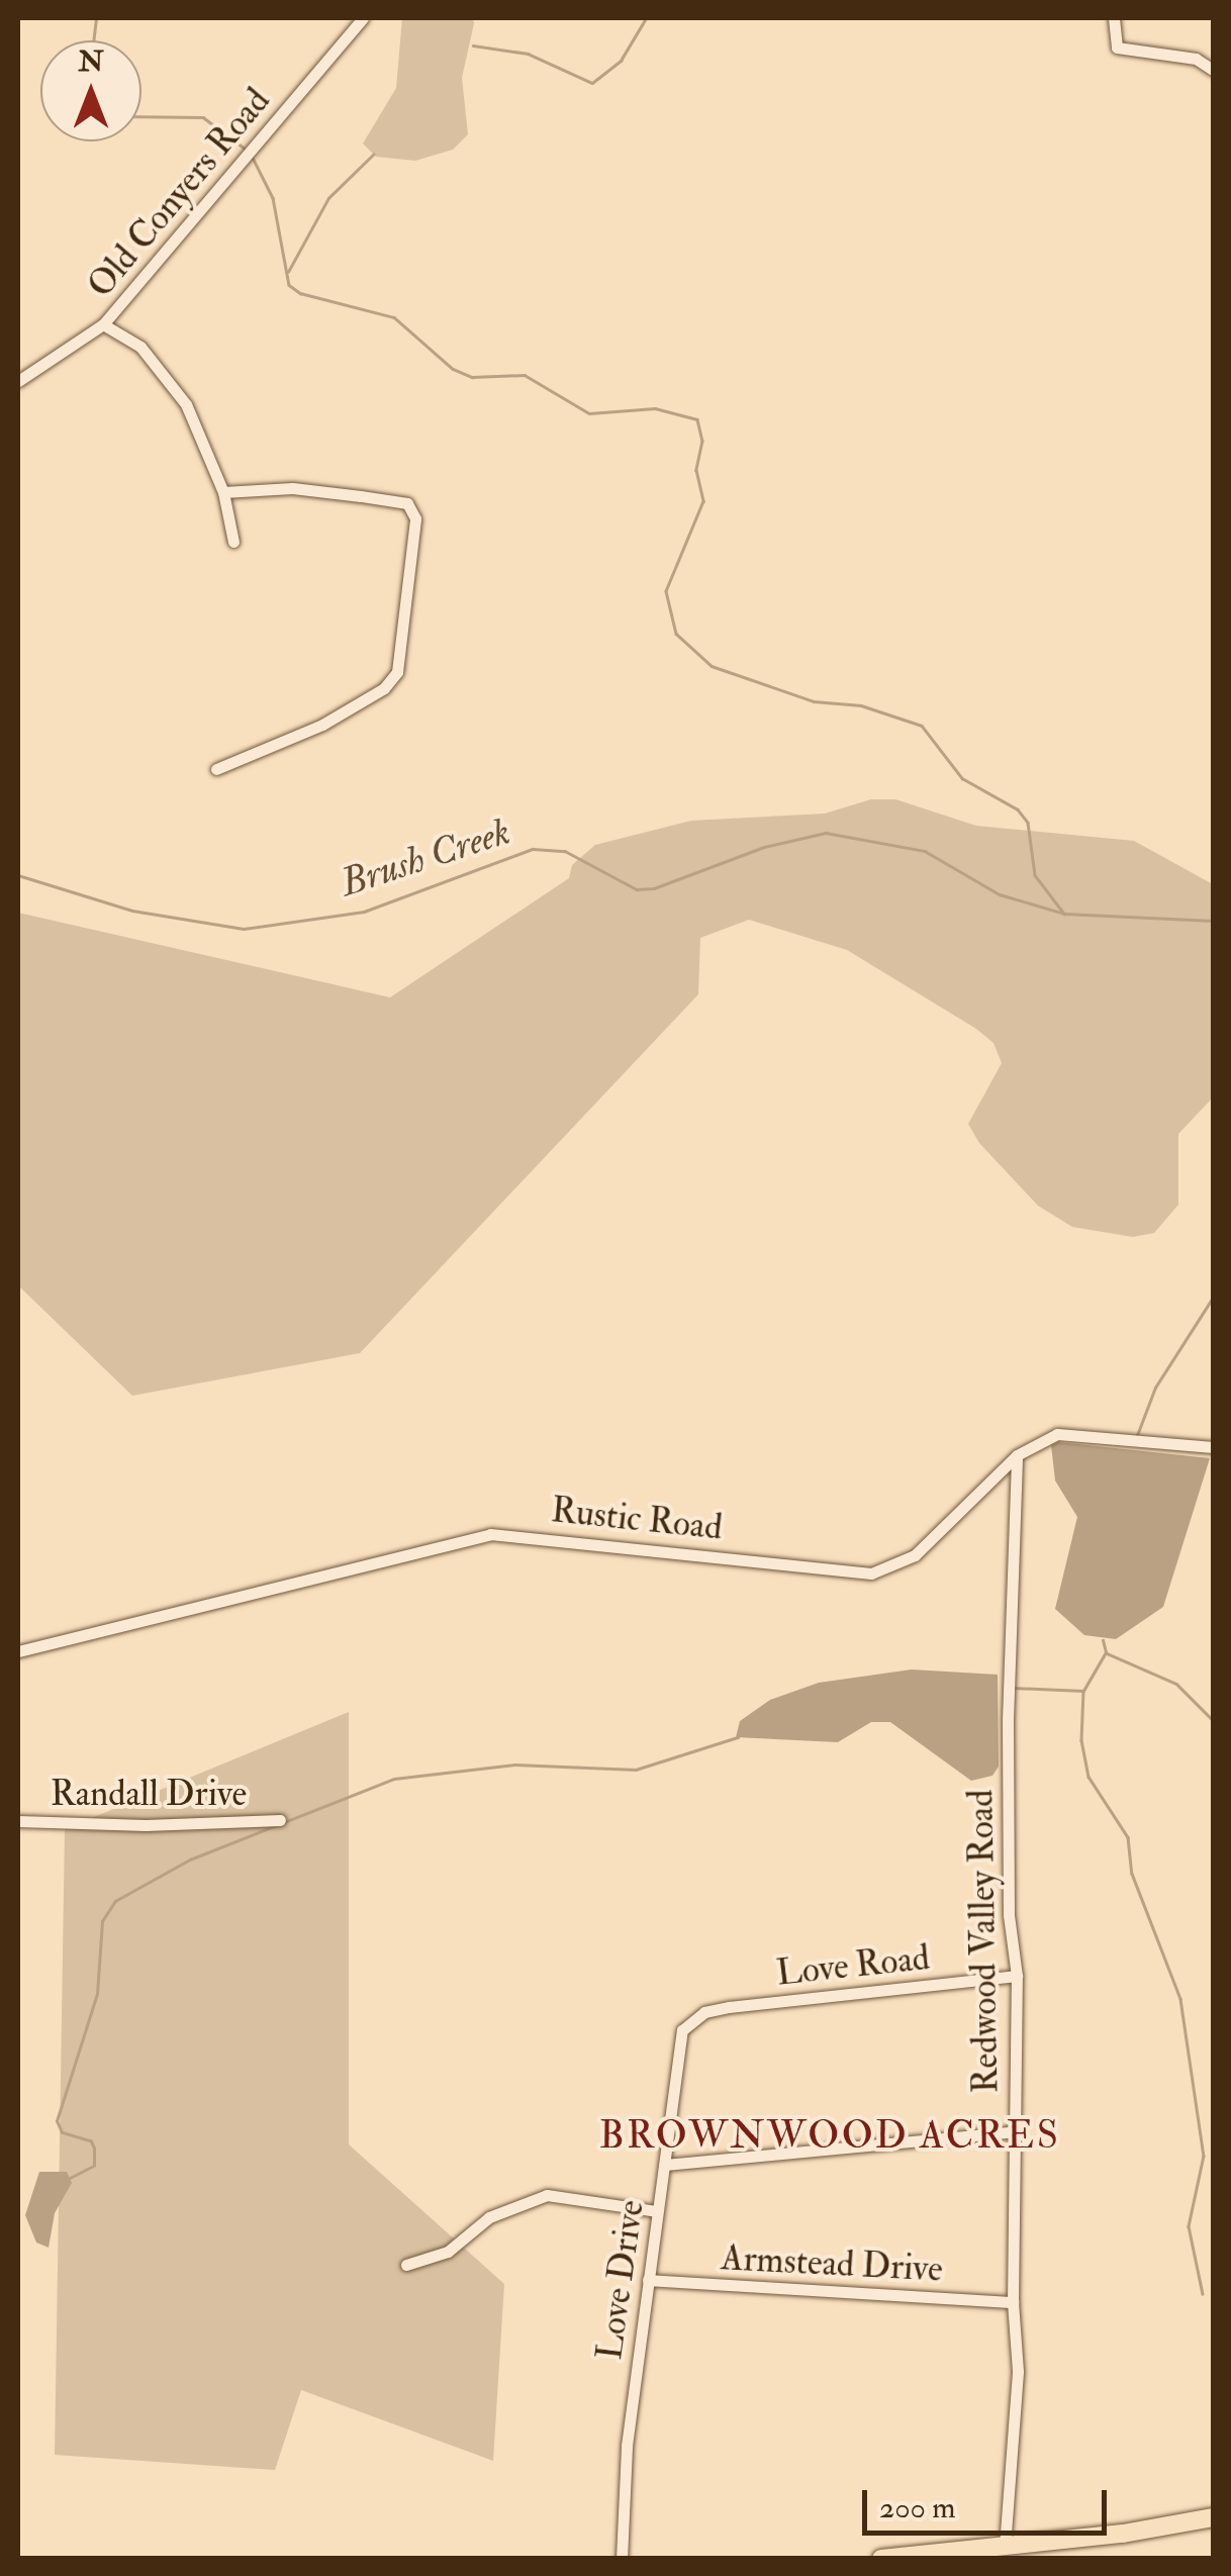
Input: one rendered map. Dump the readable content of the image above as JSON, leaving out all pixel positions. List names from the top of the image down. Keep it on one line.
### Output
{"streets":{"street":["Old Conyers Road","Rustic Road","Randall Drive","Redwood Valley Road","Love Road","Armstead Drive","Love Drive"]},"crossings":[["Rustic Road","Redwood Valley Road"],["Redwood Valley Road","Love Road"],["Redwood Valley Road","Armstead Drive"],["Love Road","Love Drive"],["Armstead Drive","Love Drive"]],"districts":["BROWNWOOD ACRES"],"water":["Brush Creek"],"scale_bar":"200 m","north":"top"}
